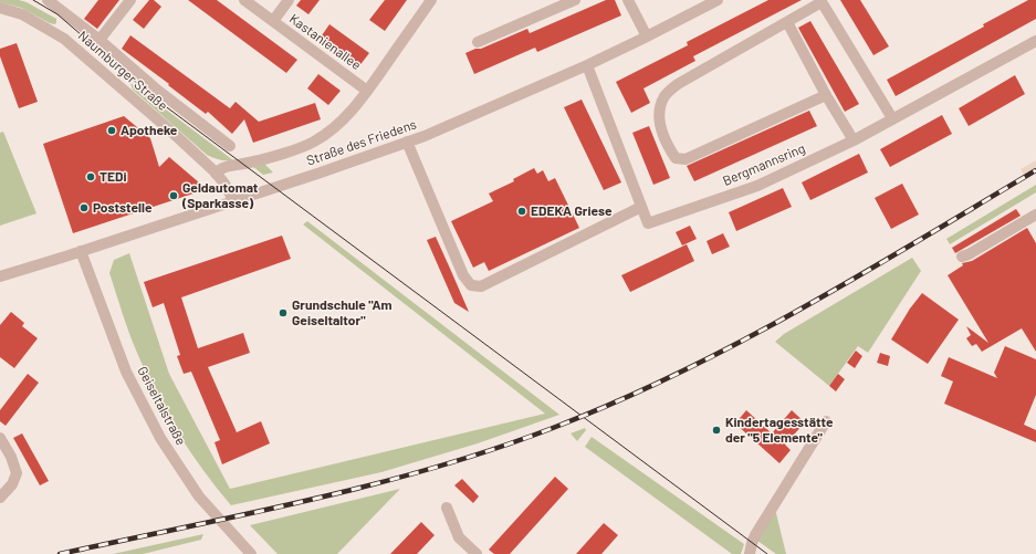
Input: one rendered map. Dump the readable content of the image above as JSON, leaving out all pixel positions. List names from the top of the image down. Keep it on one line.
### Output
{"streets":{"street":["Kastanienallee","Naumburger Straße","Straße des Friedens","Bergmannsring","Geiseltalstraße"]},"crossings":[["Naumburger Straße","Straße des Friedens"],["Straße des Friedens","Bergmannsring"],["Straße des Friedens","Geiseltalstraße"]],"places":["Apotheke","TEDi","Geldautomat (Sparkasse)","Poststelle","EDEKA Griese","Grundschule \"Am Geiseltaltor\"","Kindertagesstätte der \"5 Elemente\""]}
